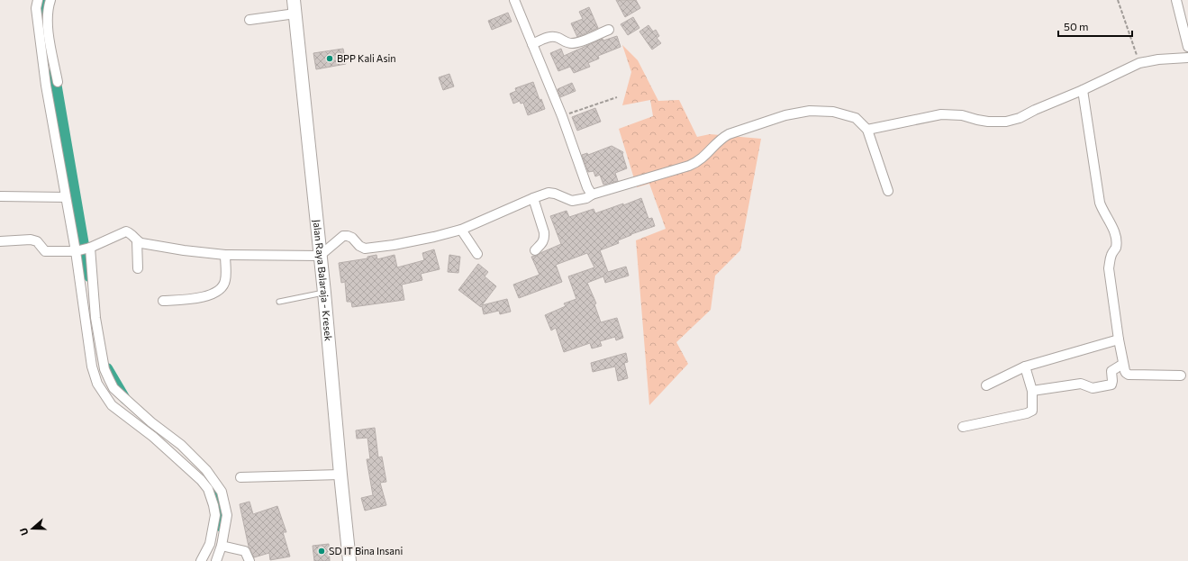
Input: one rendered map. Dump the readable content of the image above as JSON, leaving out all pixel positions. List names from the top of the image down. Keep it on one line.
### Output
{"streets":{"street":["Jalan Raya Balaraja - Kresek"]},"places":["BPP Kali Asin","SD IT Bina Insani"],"scale_bar":"50 m","north":"left"}
